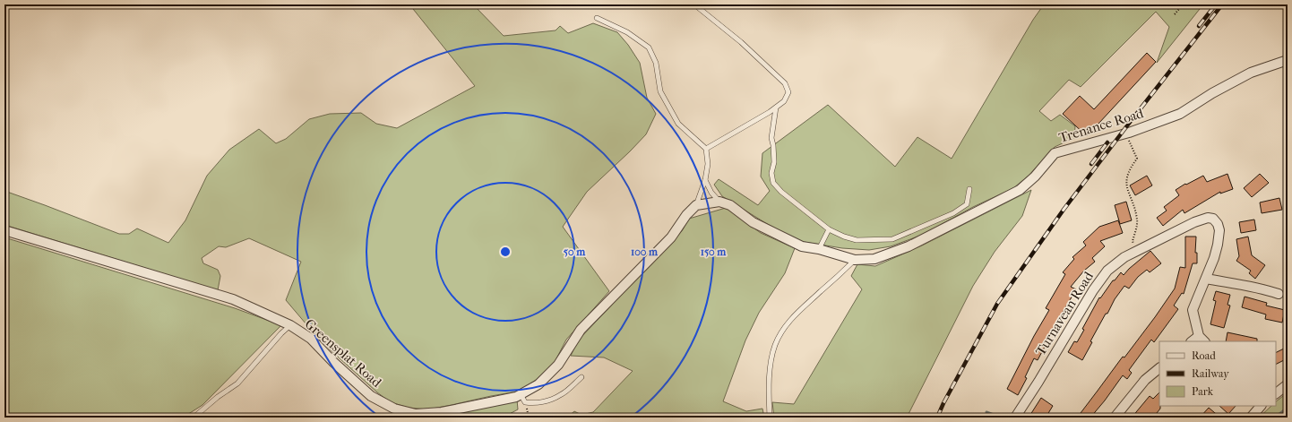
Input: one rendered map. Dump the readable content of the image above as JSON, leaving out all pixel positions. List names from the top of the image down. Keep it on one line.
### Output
{"streets":{"street":["Trenance Road","Turnavean Road","Greensplat Road"]},"legend":["Road","Railway","Park"],"rings":["50 m","100 m","150 m"]}
